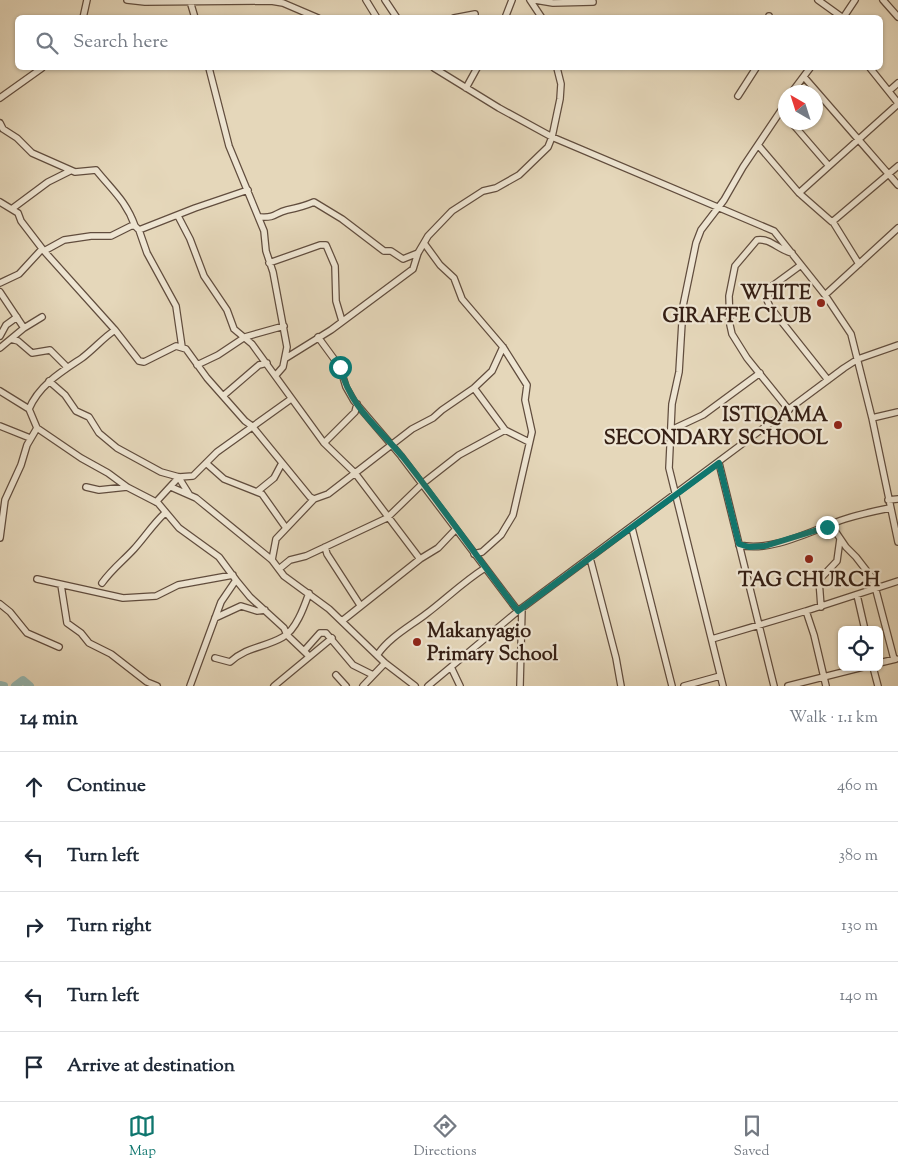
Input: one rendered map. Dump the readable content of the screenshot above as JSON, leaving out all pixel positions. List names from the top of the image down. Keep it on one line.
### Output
{"places":["WHITE GIRAFFE CLUB","ISTIQAMA SECONDARY SCHOOL","TAG CHURCH","Makanyagio Primary School"],"north":"top left","page":{"search":"Search here","heading":["14 min","Walk · 1.1 km"],"list":[["Continue","460 m"],["Turn left","380 m"],["Turn right","130 m"],["Turn left","140 m"],"Arrive at destination"],"nav":["Map","Directions","Saved"]}}
